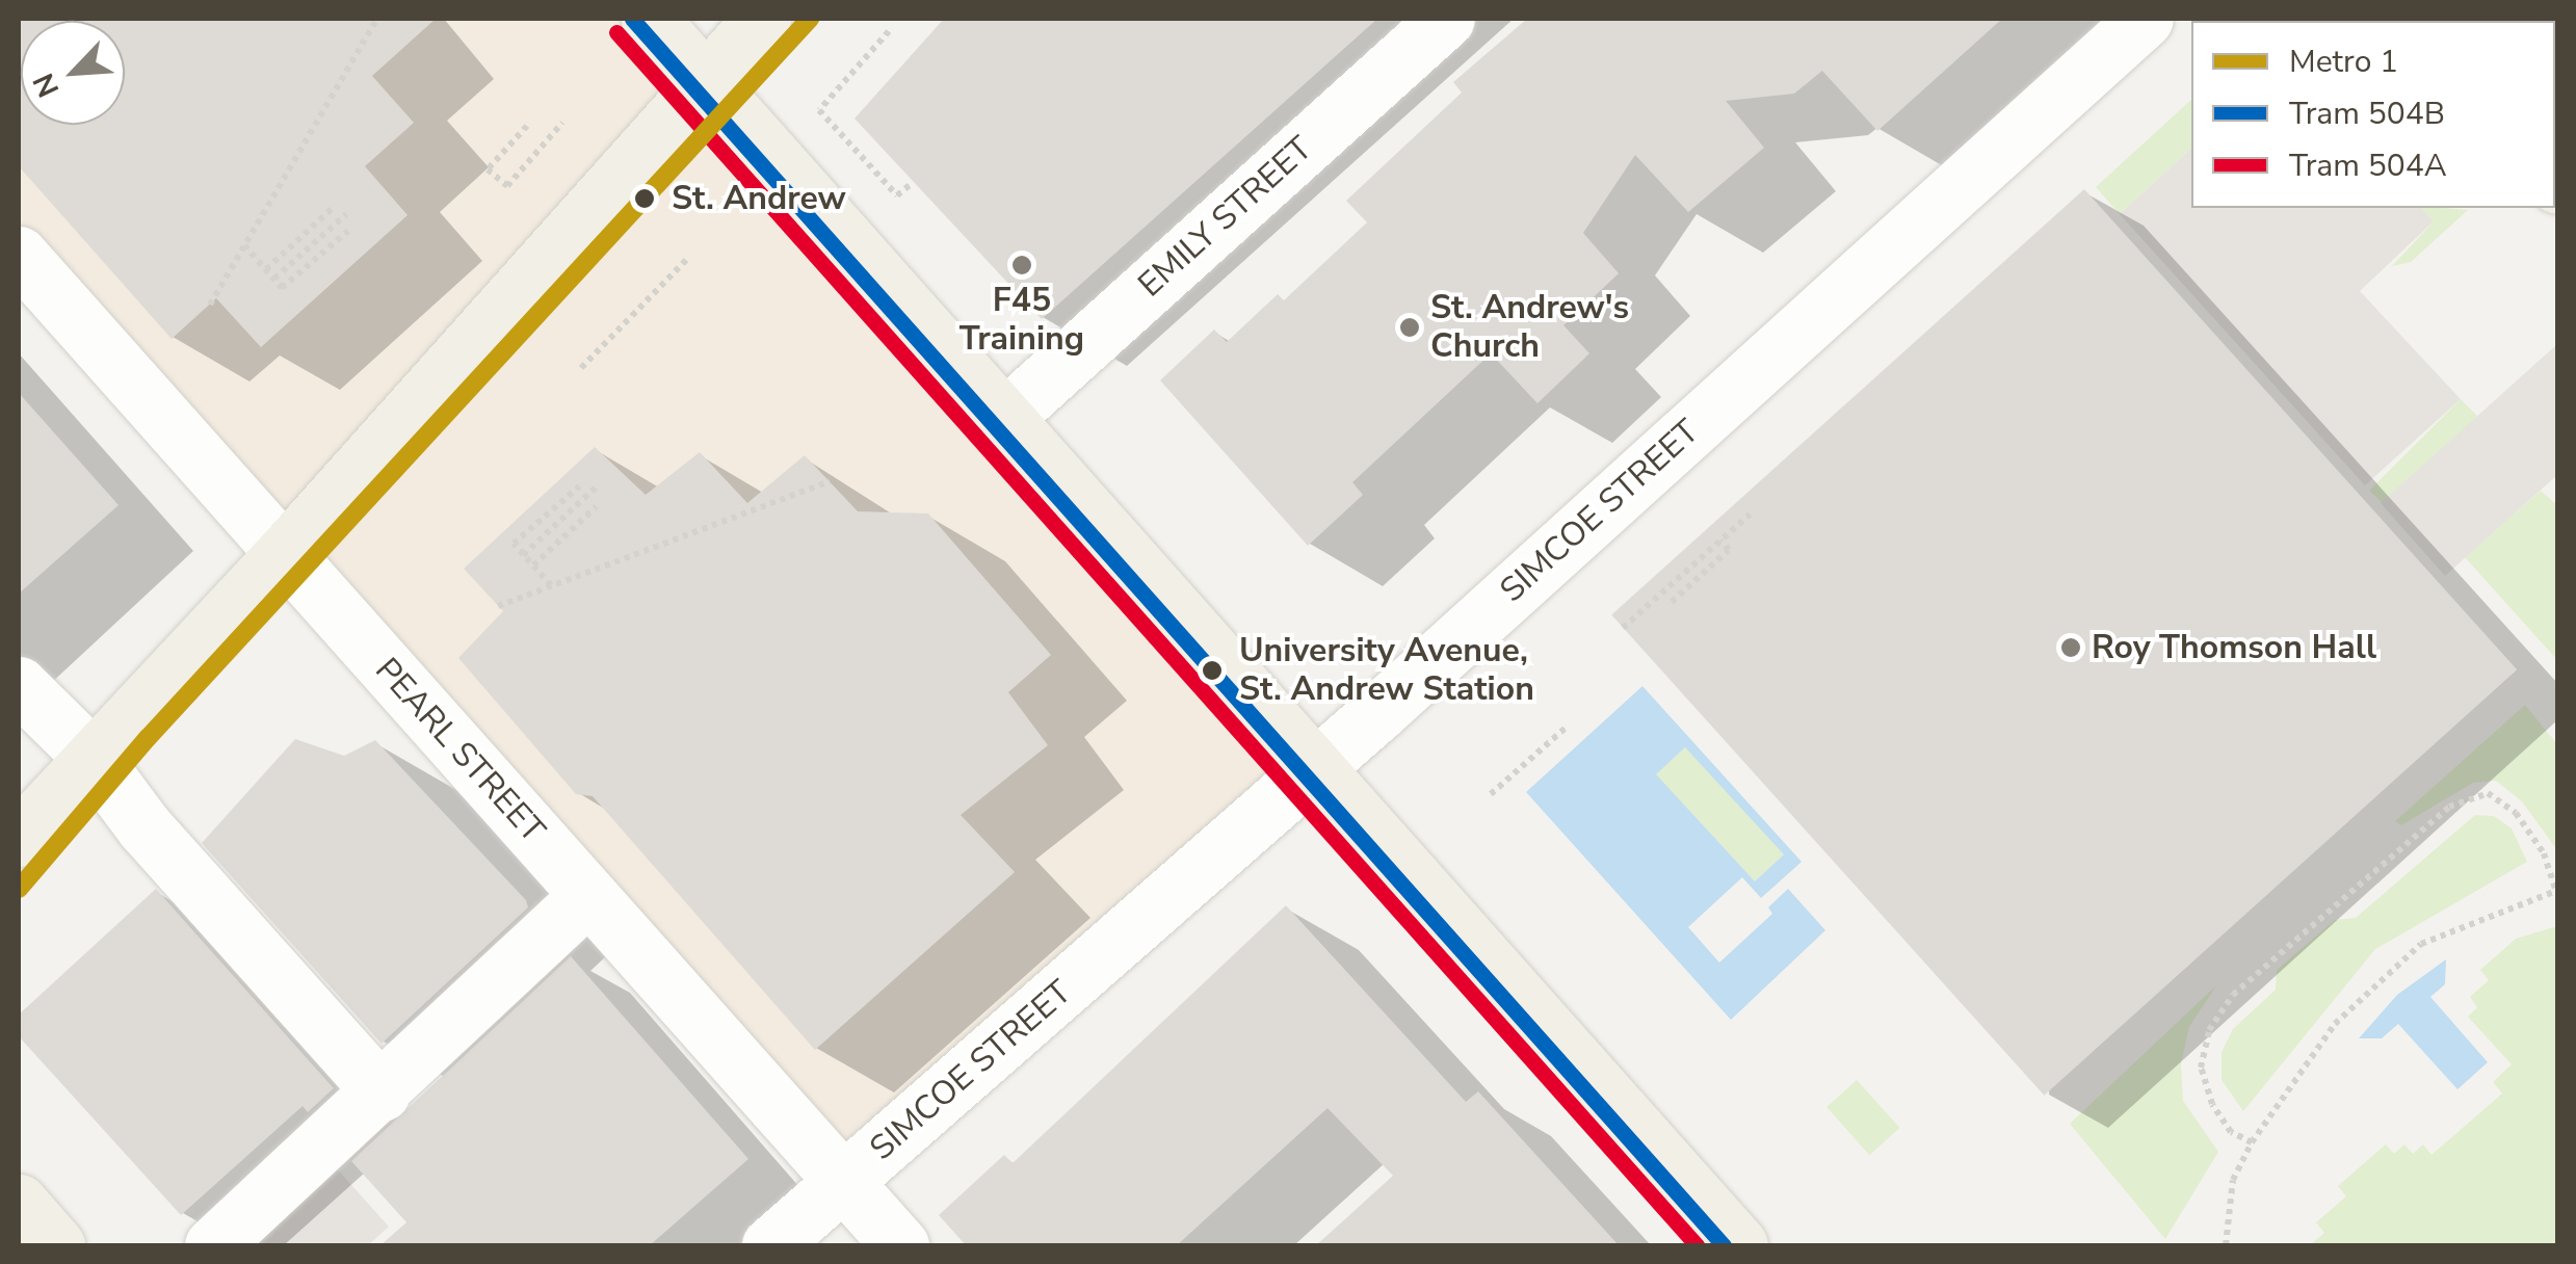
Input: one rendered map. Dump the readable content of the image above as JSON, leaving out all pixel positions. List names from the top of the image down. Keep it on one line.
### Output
{"streets":{"street":["EMILY STREET","SIMCOE STREET","PEARL STREET"]},"crossings":[["SIMCOE STREET","PEARL STREET"]],"places":["St. Andrew","F45 Training","St. Andrew's Church","Roy Thomson Hall","University Avenue, St. Andrew Station"],"lines":["metro line 1","tram line 504B","tram line 504A"],"legend":["Metro 1","Tram 504B","Tram 504A"],"north":"bottom left"}
